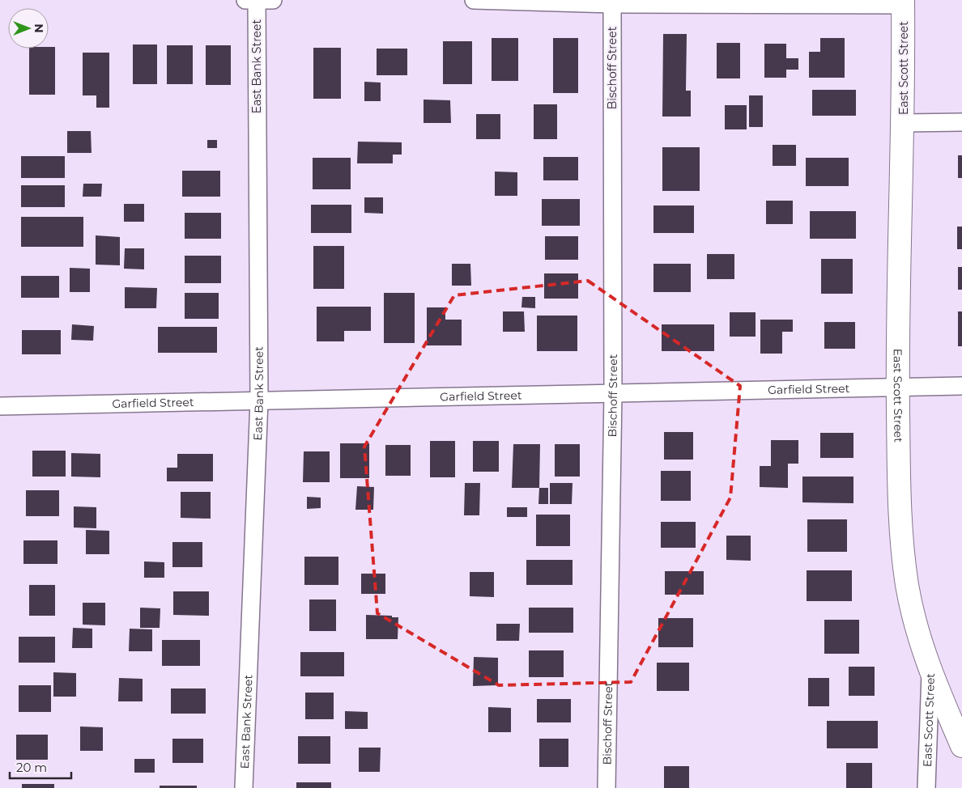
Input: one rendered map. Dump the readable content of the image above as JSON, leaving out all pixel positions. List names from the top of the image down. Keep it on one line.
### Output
{"streets":{"main road":["East Scott Street"],"street":["East Bank Street","Bischoff Street","Garfield Street"]},"crossings":[["East Bank Street","Garfield Street"],["Bischoff Street","Garfield Street"],["East Scott Street","Garfield Street"]],"scale_bar":"20 m","north":"right"}
